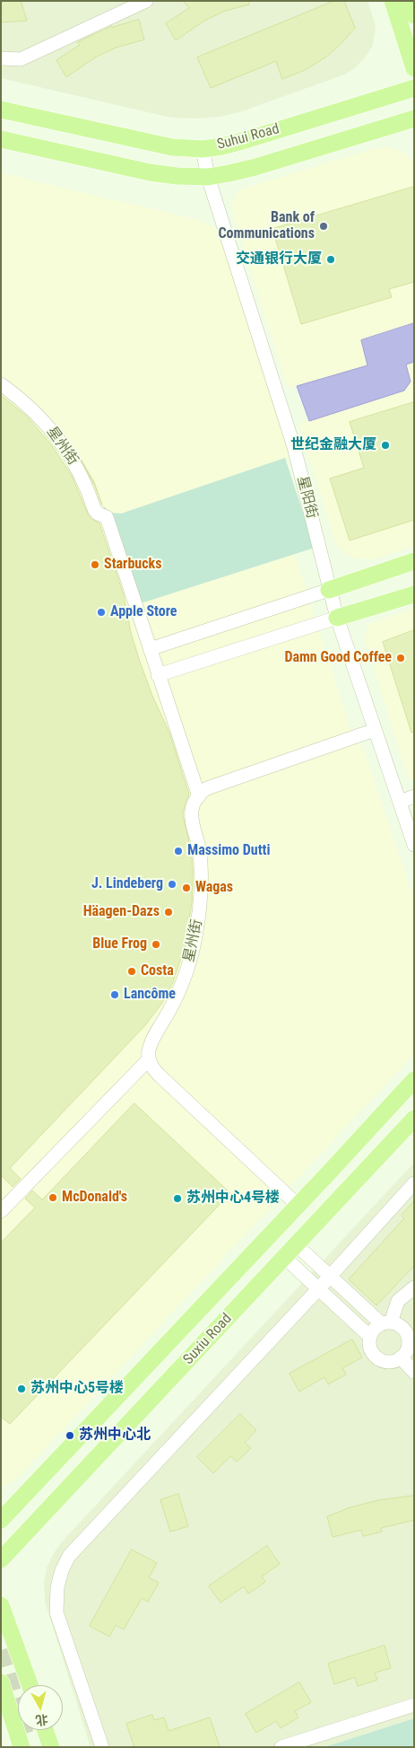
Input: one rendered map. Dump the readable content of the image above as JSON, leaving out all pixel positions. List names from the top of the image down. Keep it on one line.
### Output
{"streets":{"main road":["Suhui Road","Suxiu Road"],"street":["星州街","星阳街"]},"crossings":[["Suhui Road","星阳街"]],"places":["Bank of Communications","交通银行大厦","世纪金融大厦","Starbucks","Apple Store","Damn Good Coffee","Massimo Dutti","J. Lindeberg","Wagas","Häagen-Dazs","Blue Frog","Costa","Lancôme","McDonald's","苏州中心4号楼","苏州中心5号楼","苏州中心北"],"north":"bottom"}
